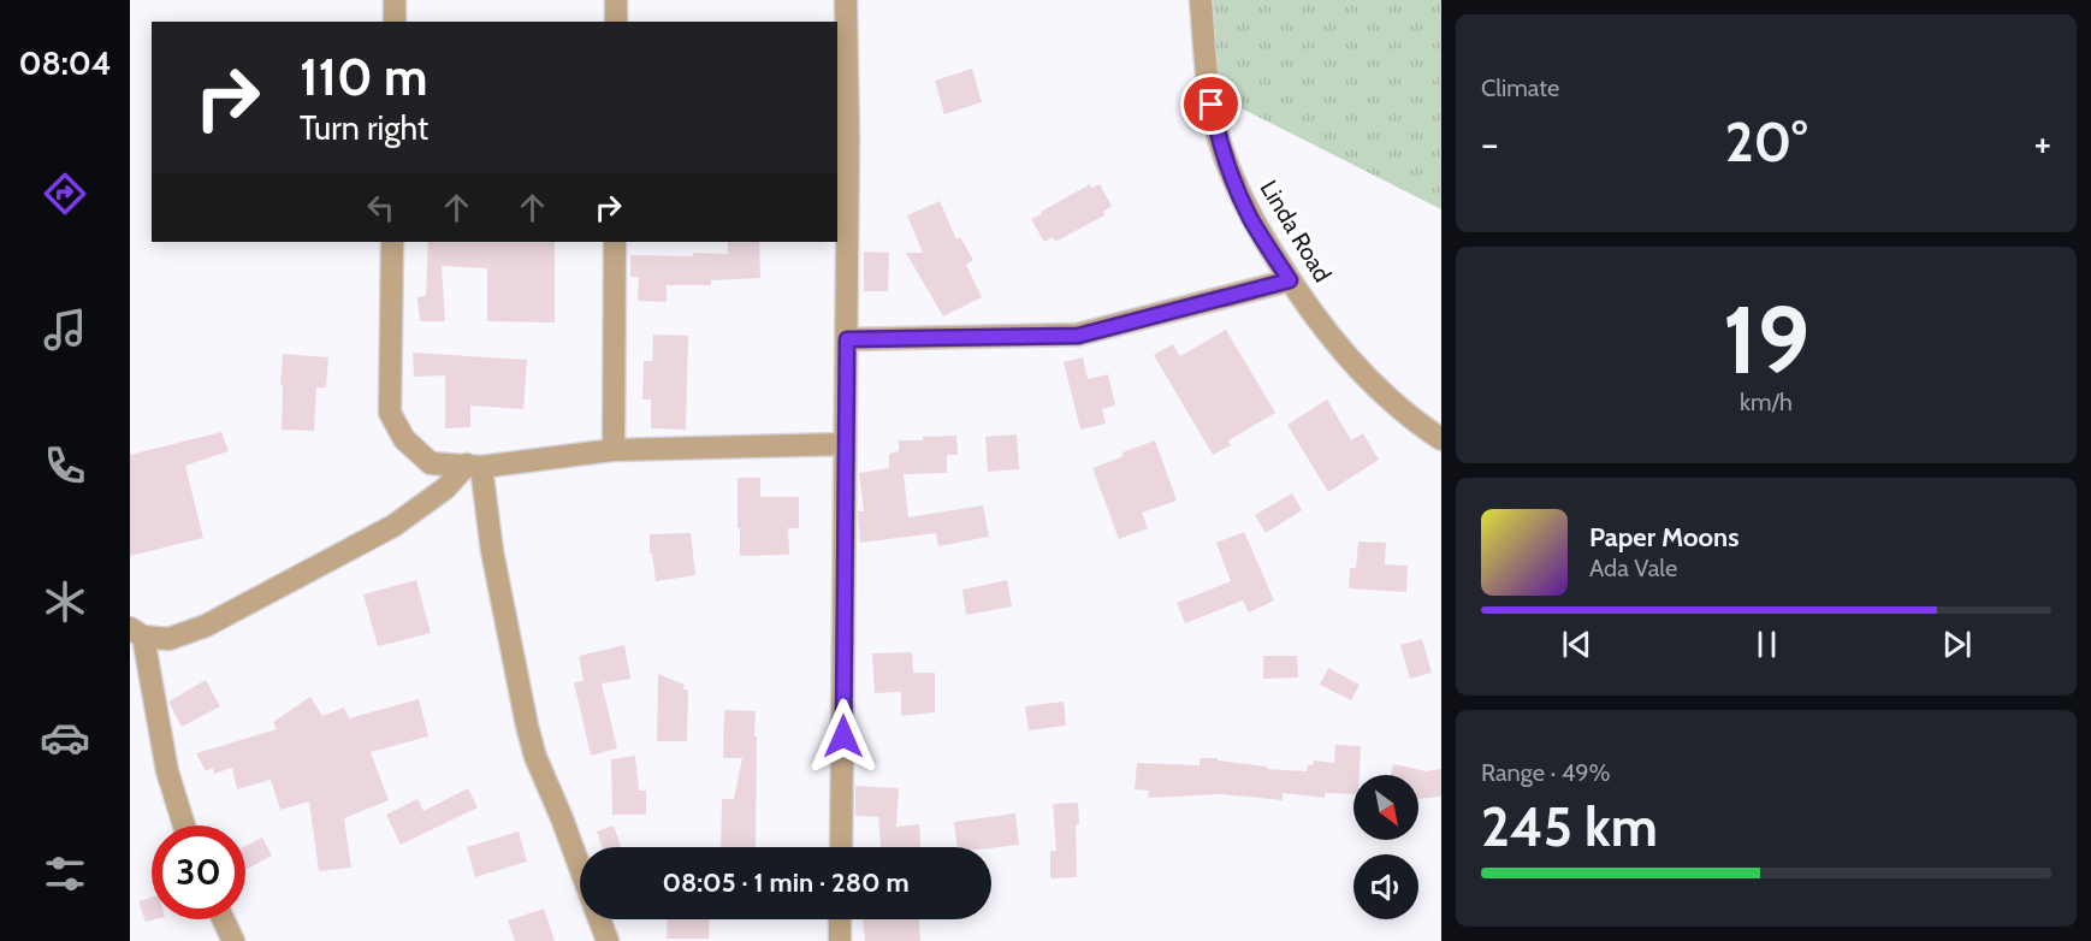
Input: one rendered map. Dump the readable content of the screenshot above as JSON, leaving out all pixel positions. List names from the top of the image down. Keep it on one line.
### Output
{"streets":{"street":["Linda Road"]},"north":"bottom right","page":{"tabs":"08:04","tile":["Climate",["19","km/h"],["Range · 49%","245 km"]],"turn":["110 m","Turn right"],"heat":["−","20°","+"],"song":["Paper Moons","Ada Vale"],"limit":"30","trip":"08:05 · 1 min · 280 m"}}
